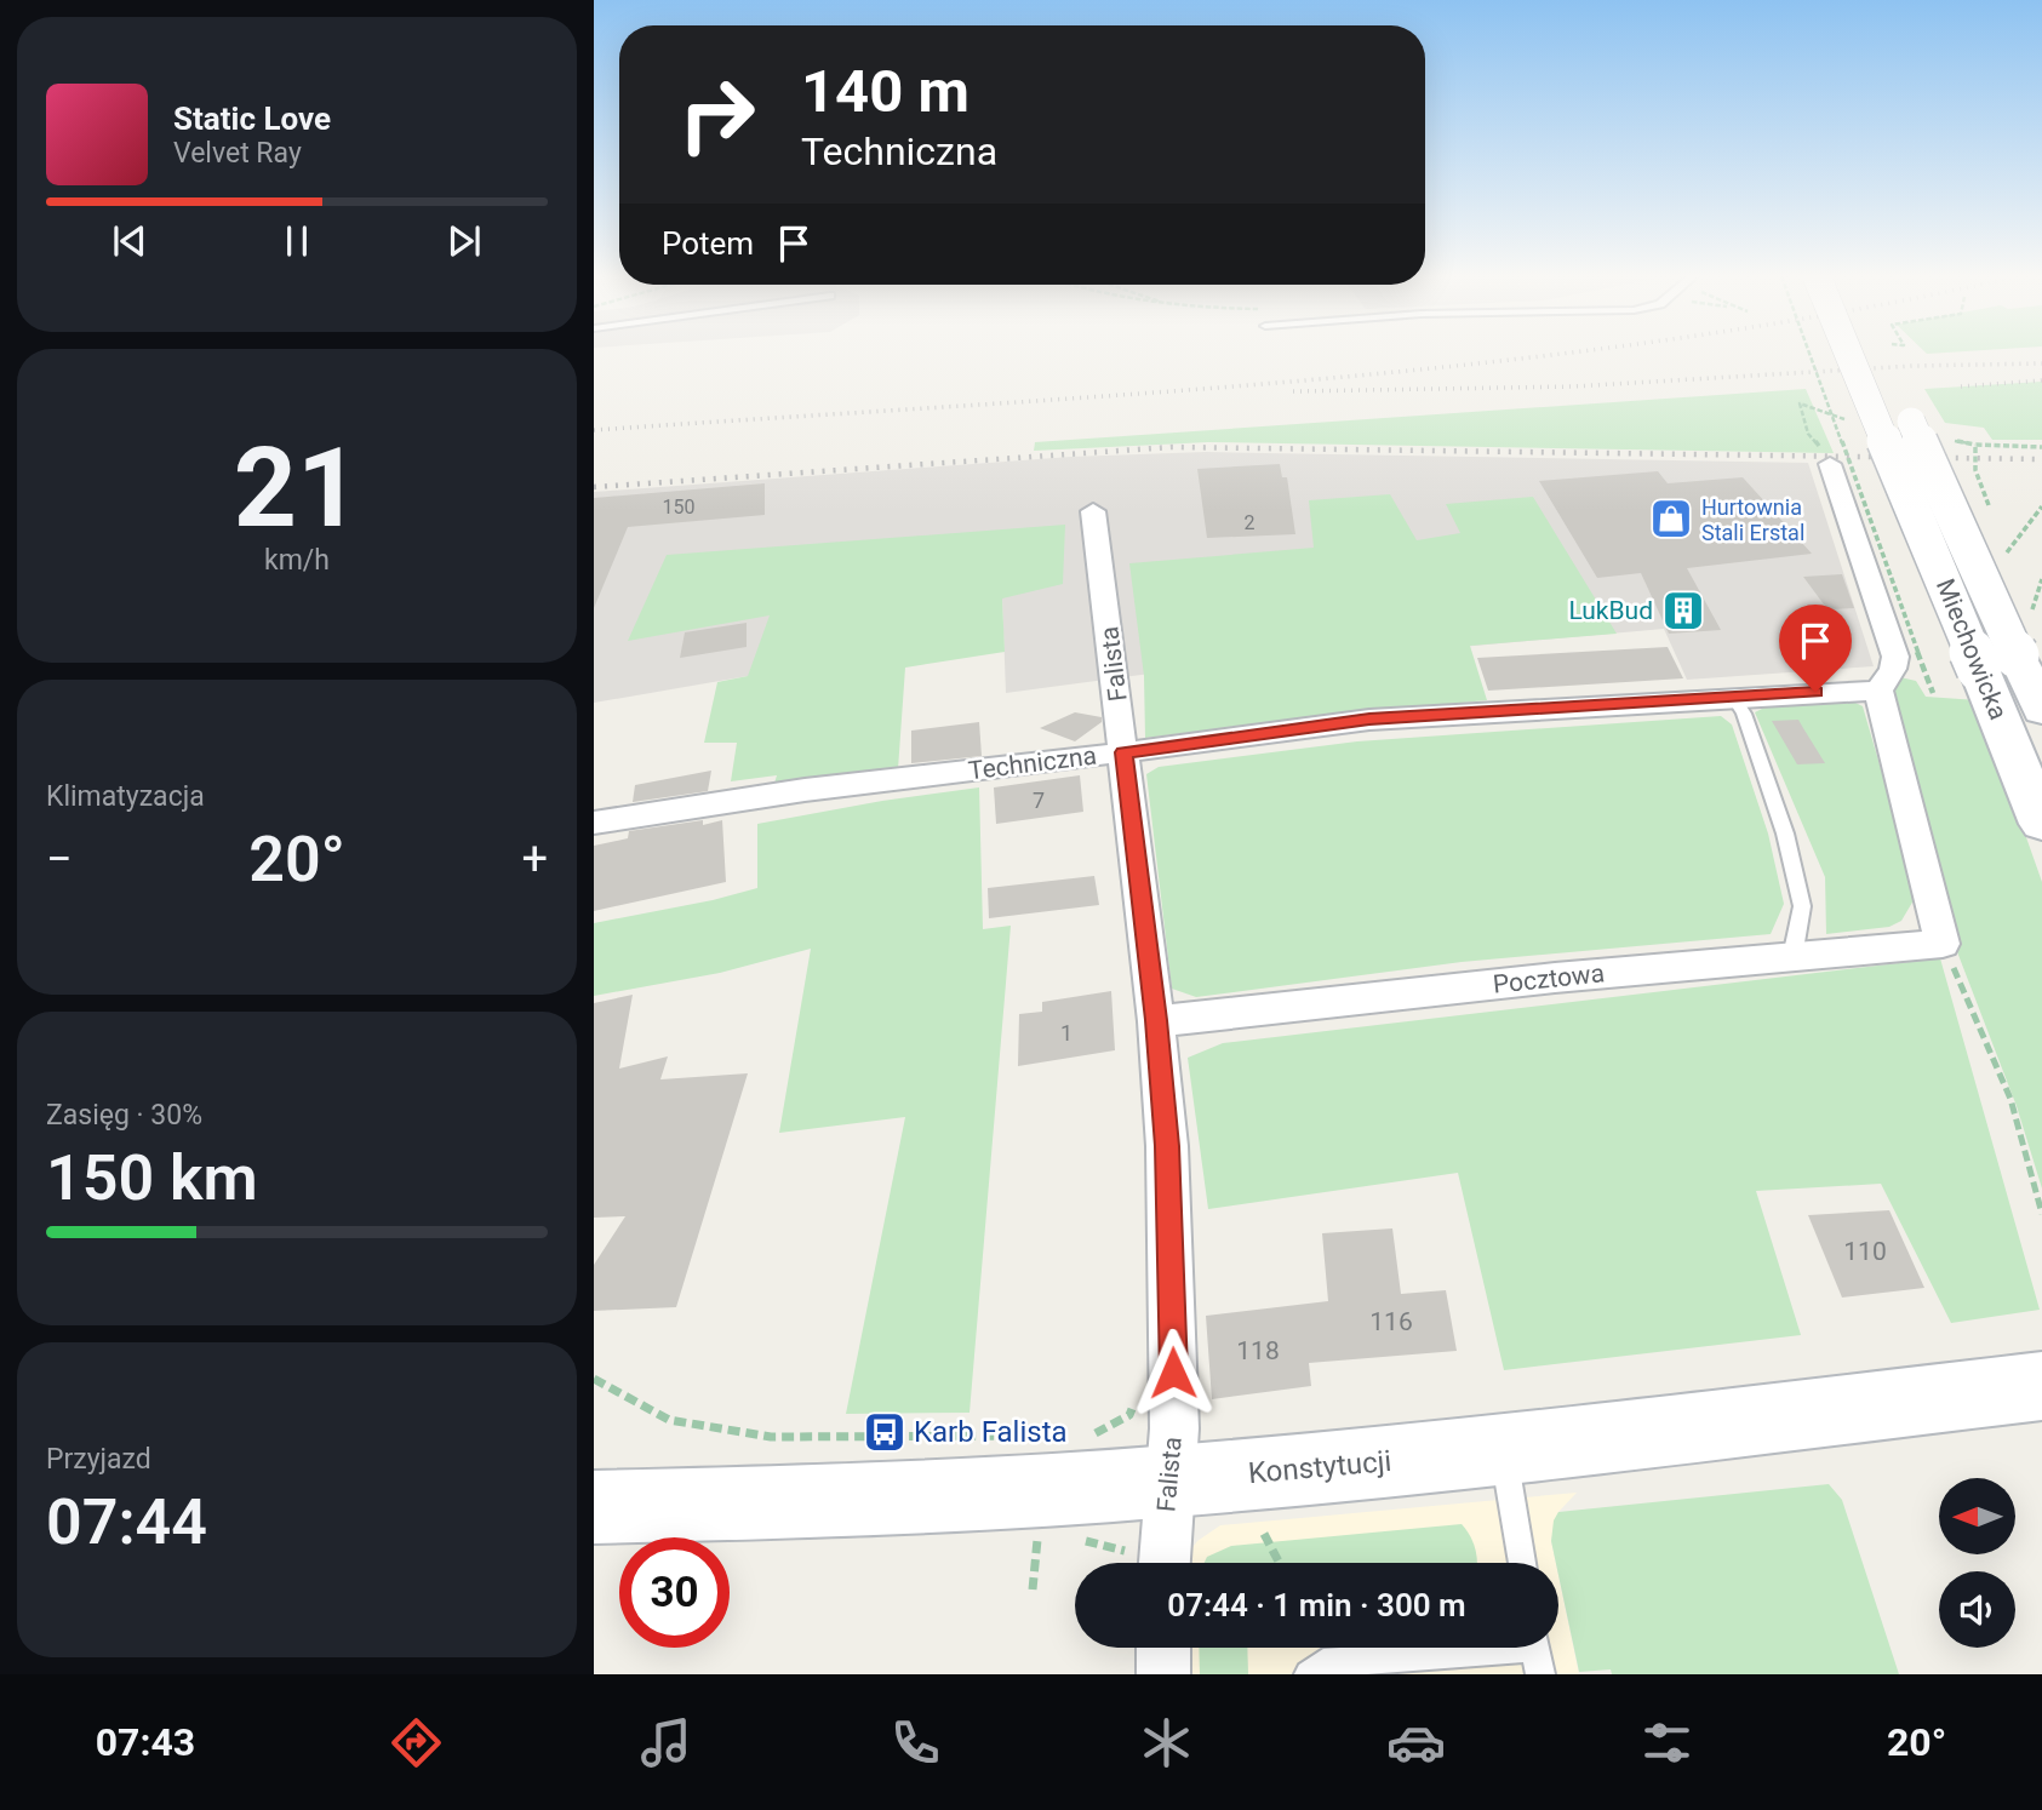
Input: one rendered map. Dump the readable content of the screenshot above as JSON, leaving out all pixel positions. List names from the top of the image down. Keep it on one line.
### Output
{"streets":{"main road":["Miechowicka","Konstytucji"],"street":["Falista","Techniczna","Pocztowa"]},"crossings":[["Falista","Techniczna"],["Falista","Pocztowa"],["Falista","Konstytucji"]],"places":{"shop":["Hurtownia Stali Erstal"],"building":["LukBud"],"bus stop":["Karb Falista"]},"house_numbers":["150","2","7","1","110","116","118"],"north":"left","page":{"turn":["140 m","Techniczna"],"song":["Static Love","Velvet Ray"],"then":"Potem","tile":[["21","km/h"],"Klimatyzacja",["Zasięg · 30%","150 km"],["Przyjazd","07:44"]],"heat":["−","20°","+"],"limit":"30","trip":"07:44 · 1 min · 300 m","tabs":["07:43","20°"]}}
